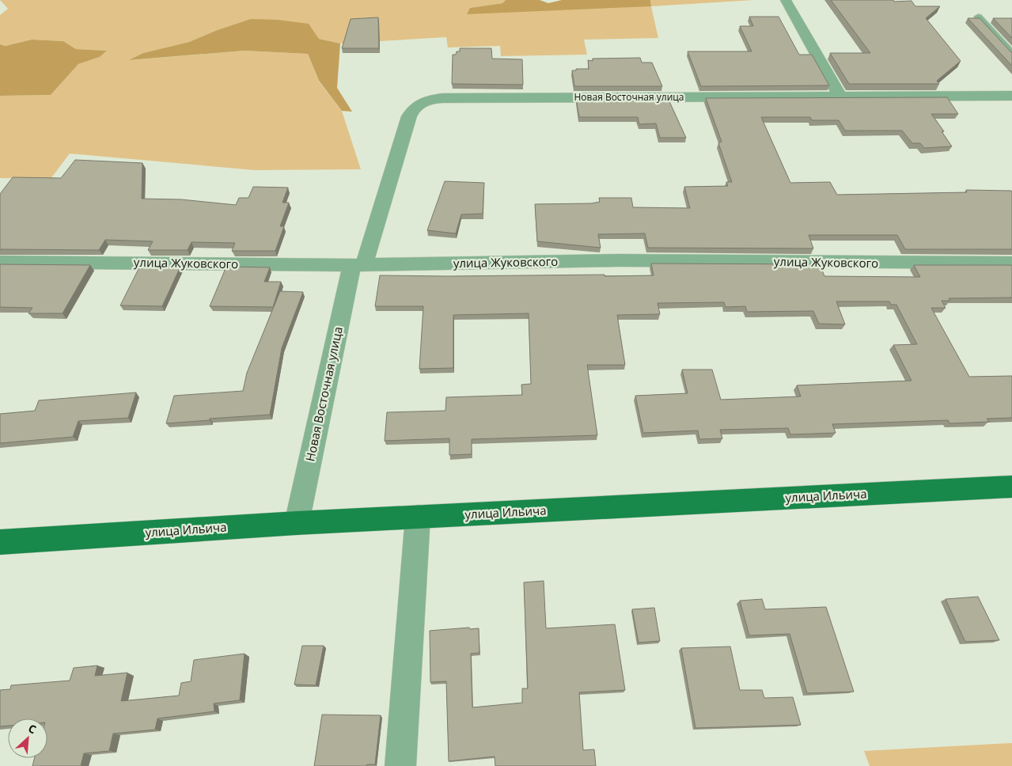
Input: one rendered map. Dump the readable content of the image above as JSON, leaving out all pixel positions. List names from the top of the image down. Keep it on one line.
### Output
{"streets":{"main road":["улица Ильича"],"street":["Новая Восточная улица","улица Жуковского"]},"crossings":[["Новая Восточная улица","улица Жуковского"],["Новая Восточная улица","улица Ильича"]],"north":"top right"}
